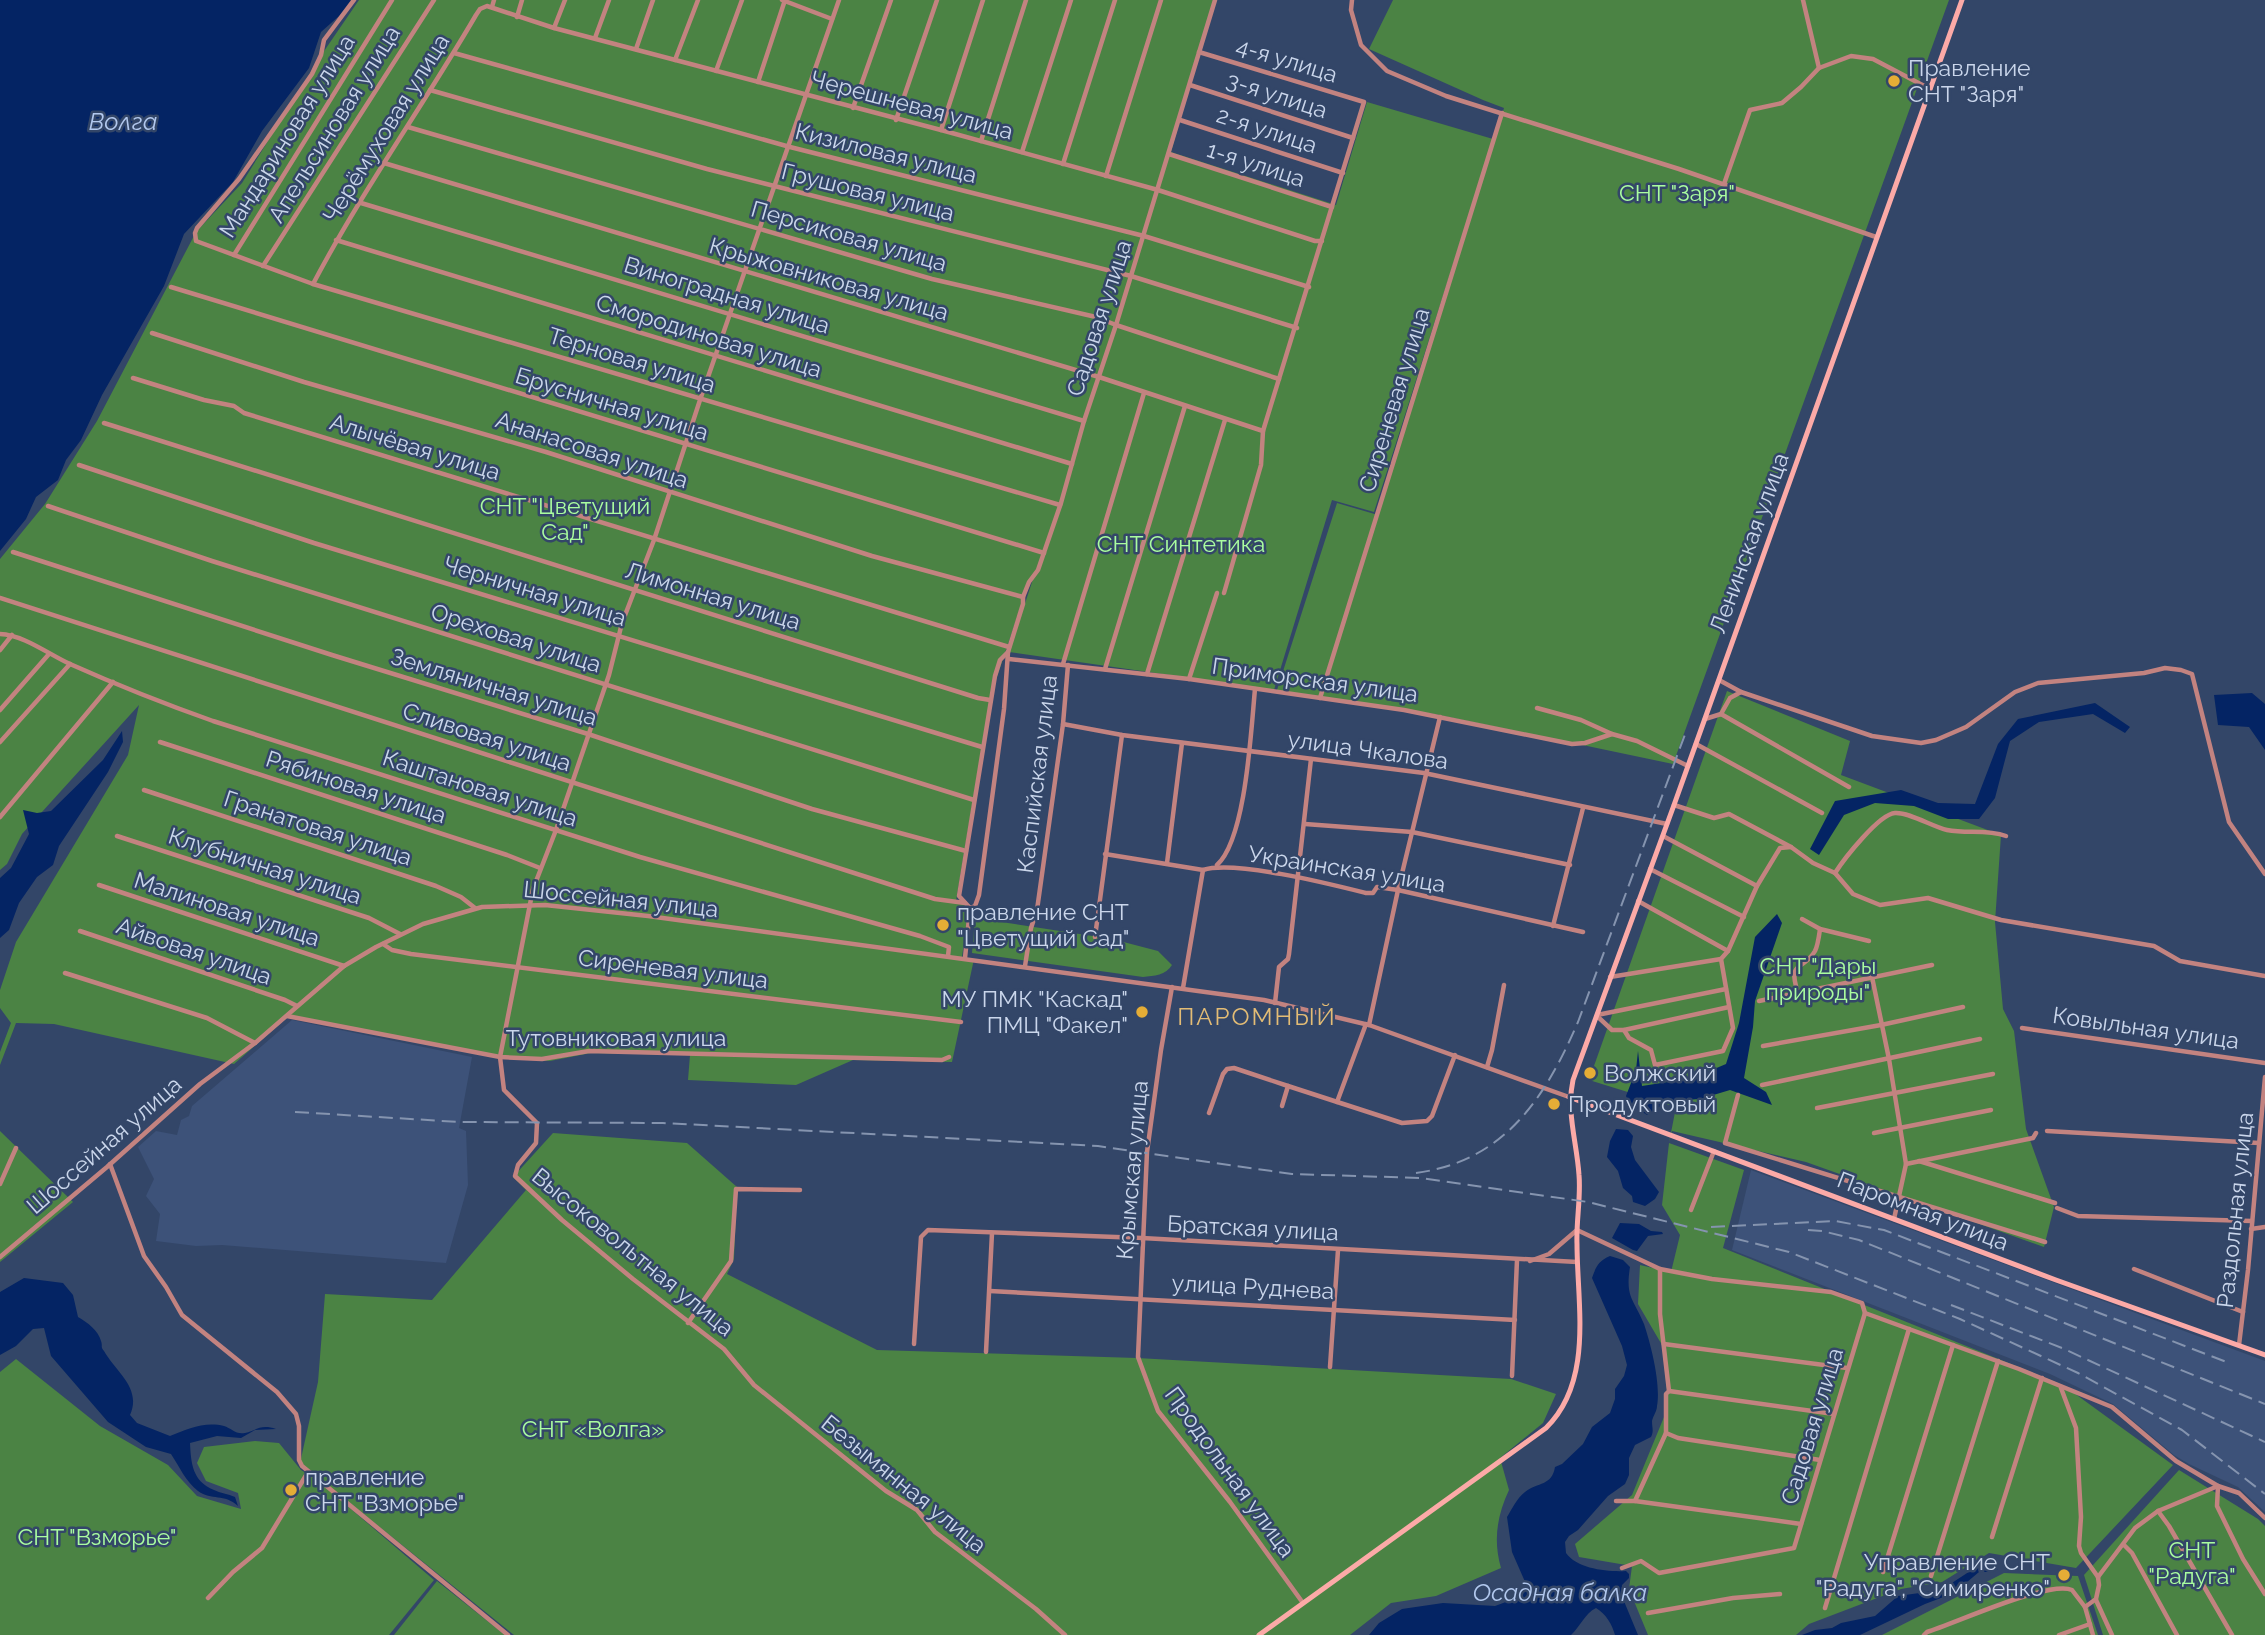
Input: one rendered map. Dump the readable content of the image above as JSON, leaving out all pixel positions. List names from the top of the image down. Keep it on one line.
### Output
{"streets":{"street":["4-я улица","3-я улица","Черешневая улица","Апельсиновая улица","Черёмуховая улица","2-я улица","Мандариновая улица","Кизиловая улица","1-я улица","Грушовая улица","Персиковая улица","Крыжовниковая улица","Виноградная улица","Садовая улица","Смородиновая улица","Терновая улица","Сиреневая улица","Брусничная улица","Алычёвая улица","Ананасовая улица","Ленинская улица","Черничная улица","Лимонная улица","Ореховая улица","Приморская улица","Земляничная улица","Сливовая улица","улица Чкалова","Каспийская улица","Рябиновая улица","Каштановая улица","Гранатовая улица","Клубничная улица","Украинская улица","Шоссейная улица","Малиновая улица","Айвовая улица","Ковыльная улица","Тутовниковая улица","Крымская улица","Раздольная улица","Паромная улица","Братская улица","Высоковольтная улица","улица Руднева","Продольная улица","Безымянная улица"]},"crossings":[["4-я улица","3-я улица"],["4-я улица","Садовая улица"],["3-я улица","Садовая улица"],["Черешневая улица","Черёмуховая улица"],["Черешневая улица","Садовая улица"],["Апельсиновая улица","Терновая улица"],["Черёмуховая улица","Кизиловая улица"],["Черёмуховая улица","Грушовая улица"],["Черёмуховая улица","Персиковая улица"],["Черёмуховая улица","Крыжовниковая улица"],["Черёмуховая улица","Виноградная улица"],["Черёмуховая улица","Смородиновая улица"],["Черёмуховая улица","Терновая улица"],["2-я улица","Садовая улица"],["Мандариновая улица","Терновая улица"],["Кизиловая улица","Садовая улица"],["1-я улица","Садовая улица"],["Грушовая улица","Садовая улица"],["Персиковая улица","Садовая улица"],["Крыжовниковая улица","Садовая улица"],["Виноградная улица","Садовая улица"],["Садовая улица","Смородиновая улица"],["Садовая улица","Терновая улица"],["Садовая улица","Брусничная улица"],["Садовая улица","Алычёвая улица"],["Садовая улица","Ананасовая улица"],["Садовая улица","Черничная улица"],["Садовая улица","Лимонная улица"],["Садовая улица","Ореховая улица"],["Садовая улица","Земляничная улица"],["Садовая улица","Сливовая улица"],["Сиреневая улица","Приморская улица"],["Сиреневая улица","Шоссейная улица"],["Ленинская улица","улица Чкалова"],["Ленинская улица","Шоссейная улица"],["Ленинская улица","Паромная улица"],["Приморская улица","Каспийская улица"],["улица Чкалова","Каспийская улица"],["Каспийская улица","Шоссейная улица"],["Каштановая улица","Шоссейная улица"],["Гранатовая улица","Шоссейная улица"],["Клубничная улица","Шоссейная улица"],["Шоссейная улица","Малиновая улица"],["Шоссейная улица","Айвовая улица"],["Шоссейная улица","Тутовниковая улица"],["Шоссейная улица","Крымская улица"],["Шоссейная улица","Паромная улица"],["Тутовниковая улица","Высоковольтная улица"],["Крымская улица","Братская улица"],["Крымская улица","улица Руднева"],["Крымская улица","Продольная улица"],["Раздольная улица","Паромная улица"],["Высоковольтная улица","Безымянная улица"]],"districts":["ПАРОМНЫЙ"],"water":["Волга","Осадная балка"],"parks":["СНТ \"Заря\"","СНТ \"Цветущий Сад\"","СНТ Синтетика","СНТ \"Дары природы\"","СНТ «Волга»","СНТ \"Взморье\"","СНТ \"Радуга\""],"places":["Правление СНТ \"Заря\"","правление СНТ \"Цветущий Сад\"","МУ ПМК \"Каскад\" ПМЦ \"Факел\"","Волжский","Продуктовый","правление СНТ \"Взморье\"","Управление СНТ \"Радуга\", \"Симиренко\""]}
